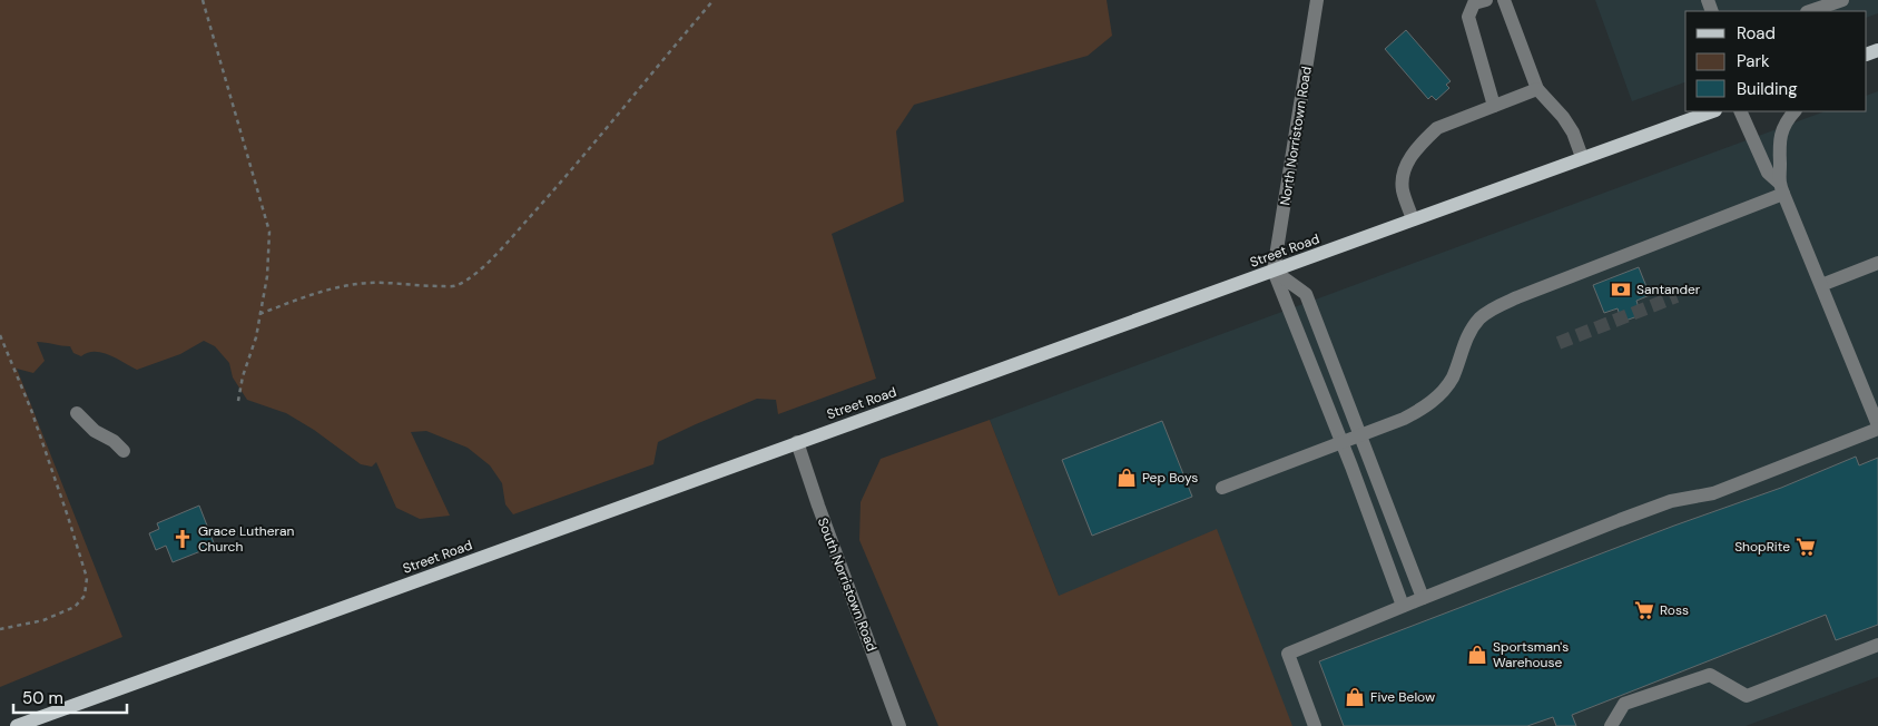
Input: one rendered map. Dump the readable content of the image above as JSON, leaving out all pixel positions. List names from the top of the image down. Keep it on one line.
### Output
{"streets":{"main road":["Street Road"],"street":["North Norristown Road","South Norristown Road"]},"crossings":[["North Norristown Road","Street Road"],["Street Road","South Norristown Road"]],"places":{"bank":["Santander"],"shop":["Pep Boys","Sportsman's Warehouse","Five Below"],"church":["Grace Lutheran Church"],"supermarket":["ShopRite","Ross"]},"legend":["Road","Park","Building"],"scale_bar":"50 m"}
